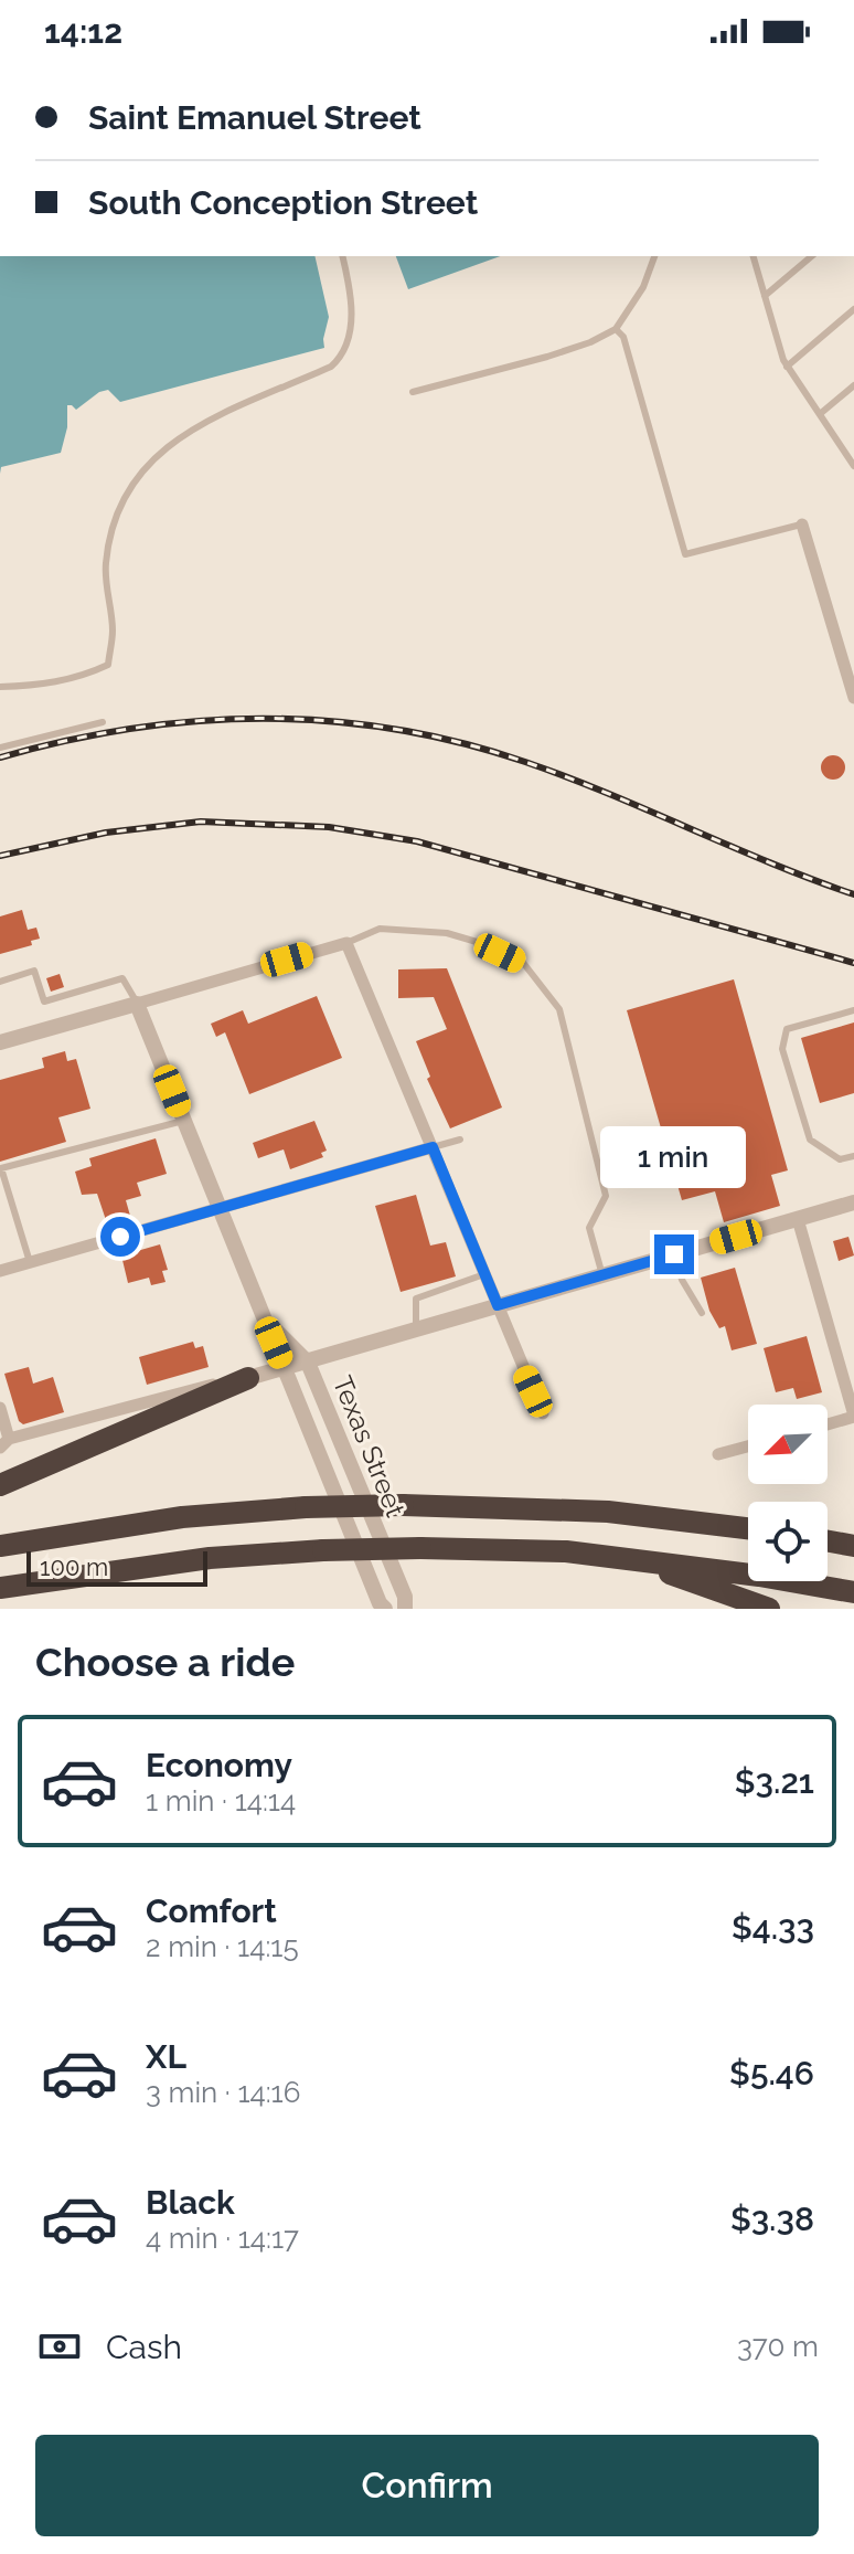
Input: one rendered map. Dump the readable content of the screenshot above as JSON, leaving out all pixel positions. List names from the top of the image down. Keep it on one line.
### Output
{"streets":{"street":["Texas Street"]},"scale_bar":"100 m","north":"bottom left","page":{"status":"14:12","banner":["Saint Emanuel Street","South Conception Street"],"bubble":"1 min","scale":"100 m","heading":"Choose a ride","list":[{"name":"Economy","note":"1 min · 14:14","value":"$3.21"},{"name":"Comfort","note":"2 min · 14:15","value":"$4.33"},{"name":"XL","note":"3 min · 14:16","value":"$5.46"},{"name":"Black","note":"4 min · 14:17","value":"$3.38"}],"pay":["Cash","370 m"],"buttons":"Confirm"}}
